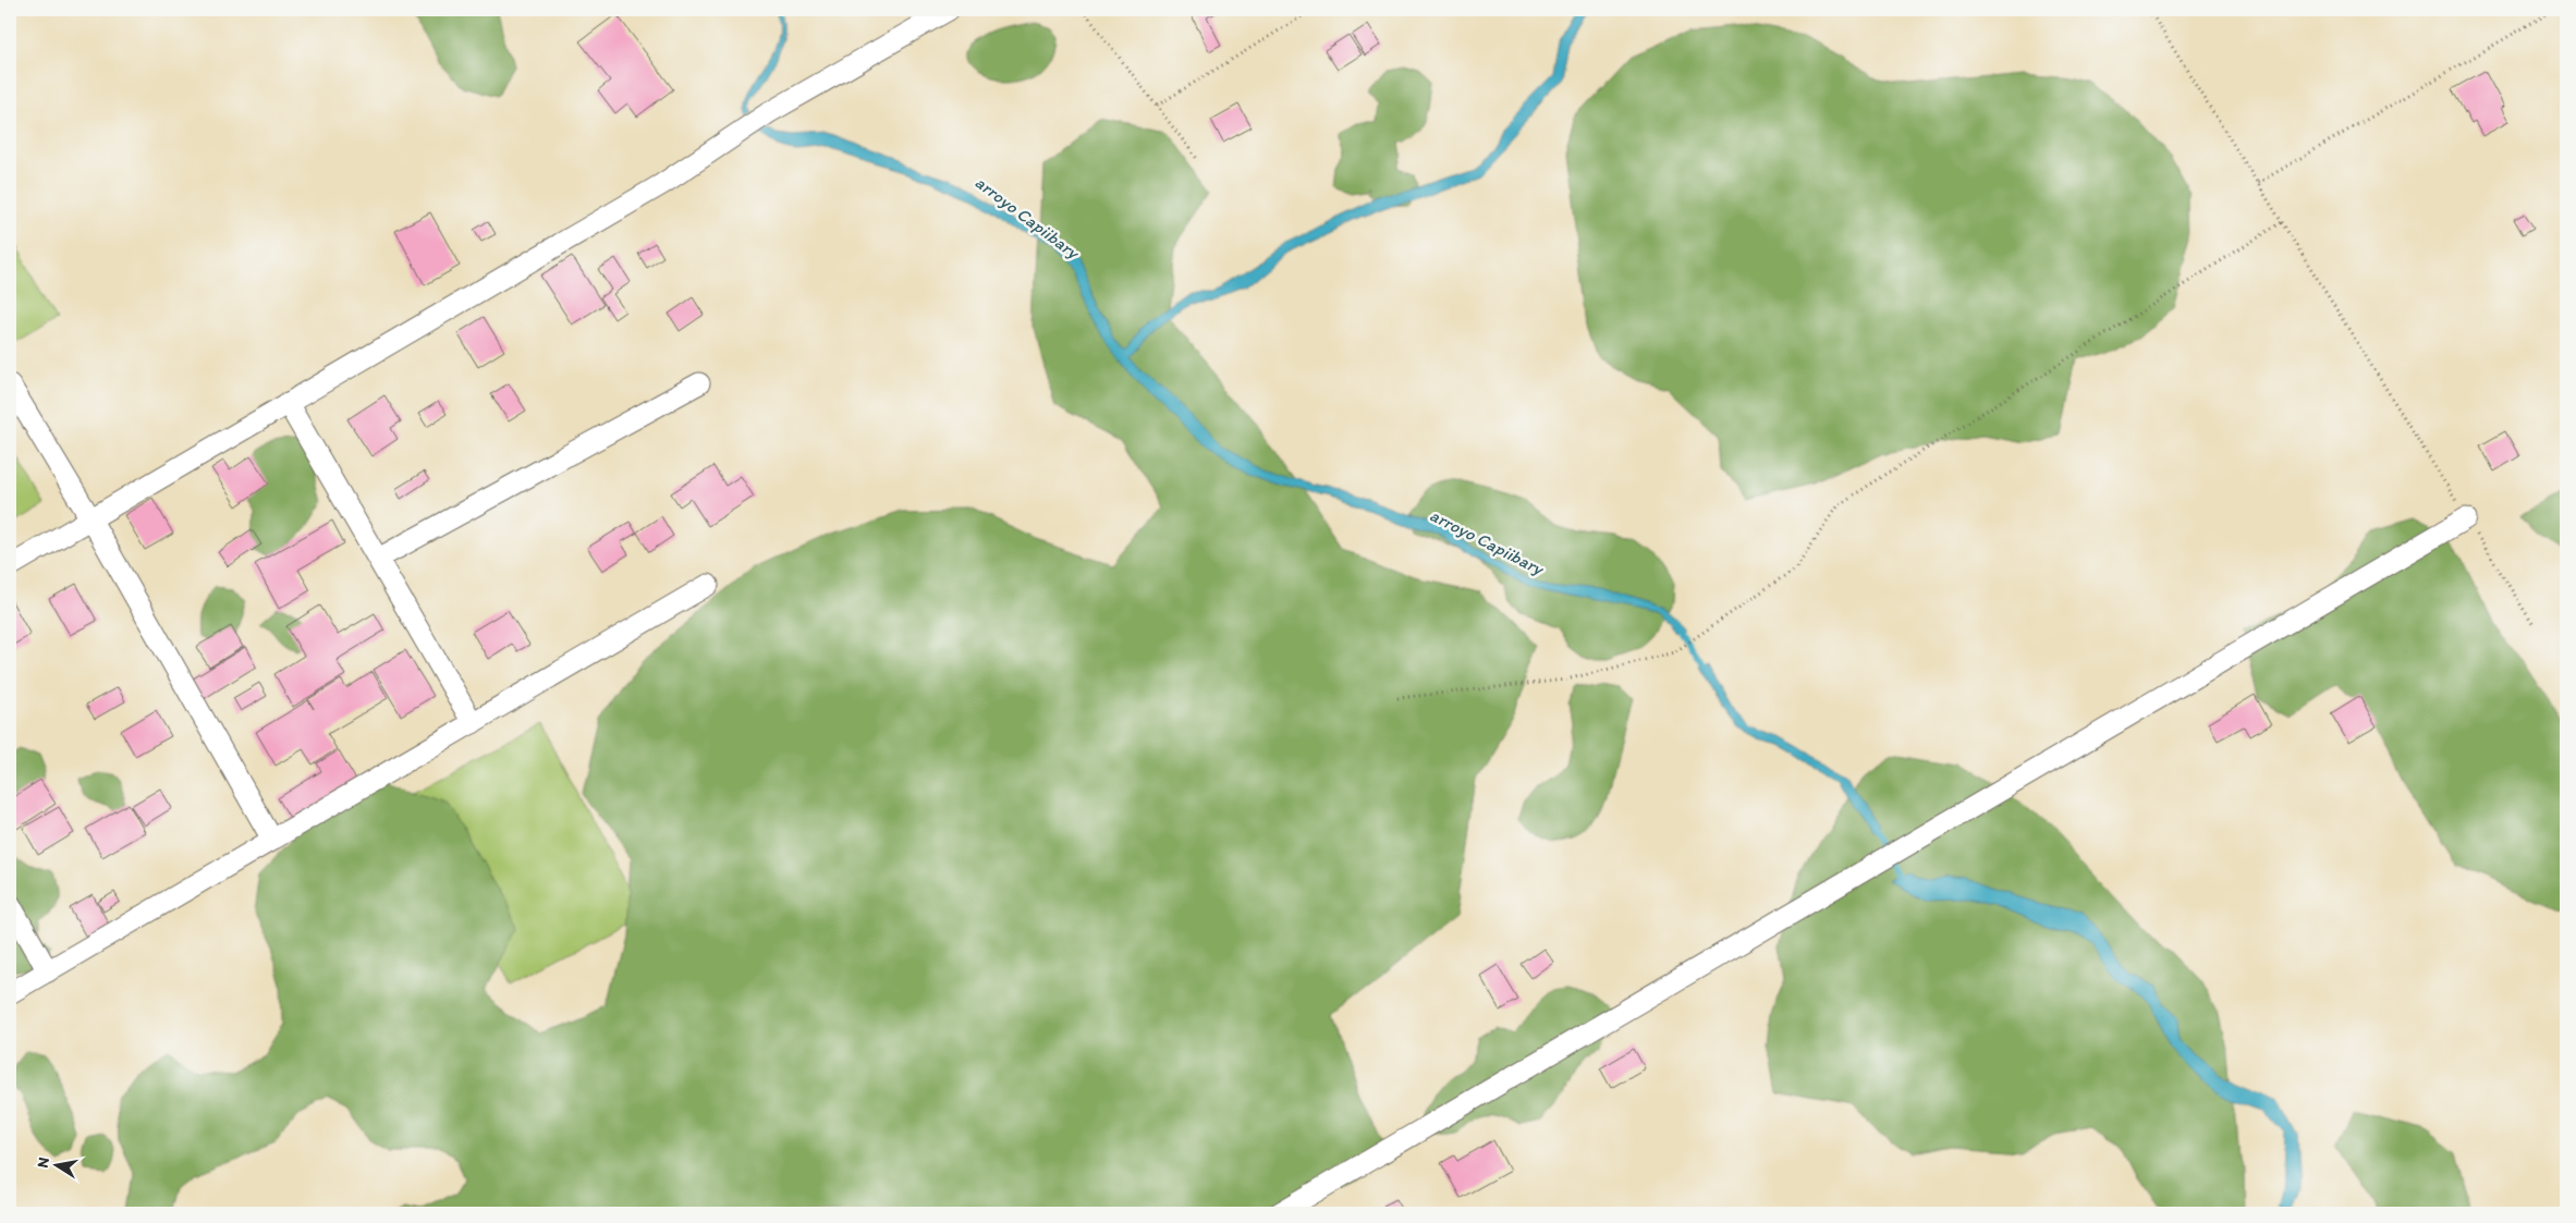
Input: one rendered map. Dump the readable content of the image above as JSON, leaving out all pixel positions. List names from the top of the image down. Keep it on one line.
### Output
{"water":["arroyo Capiibary"],"north":"left"}
